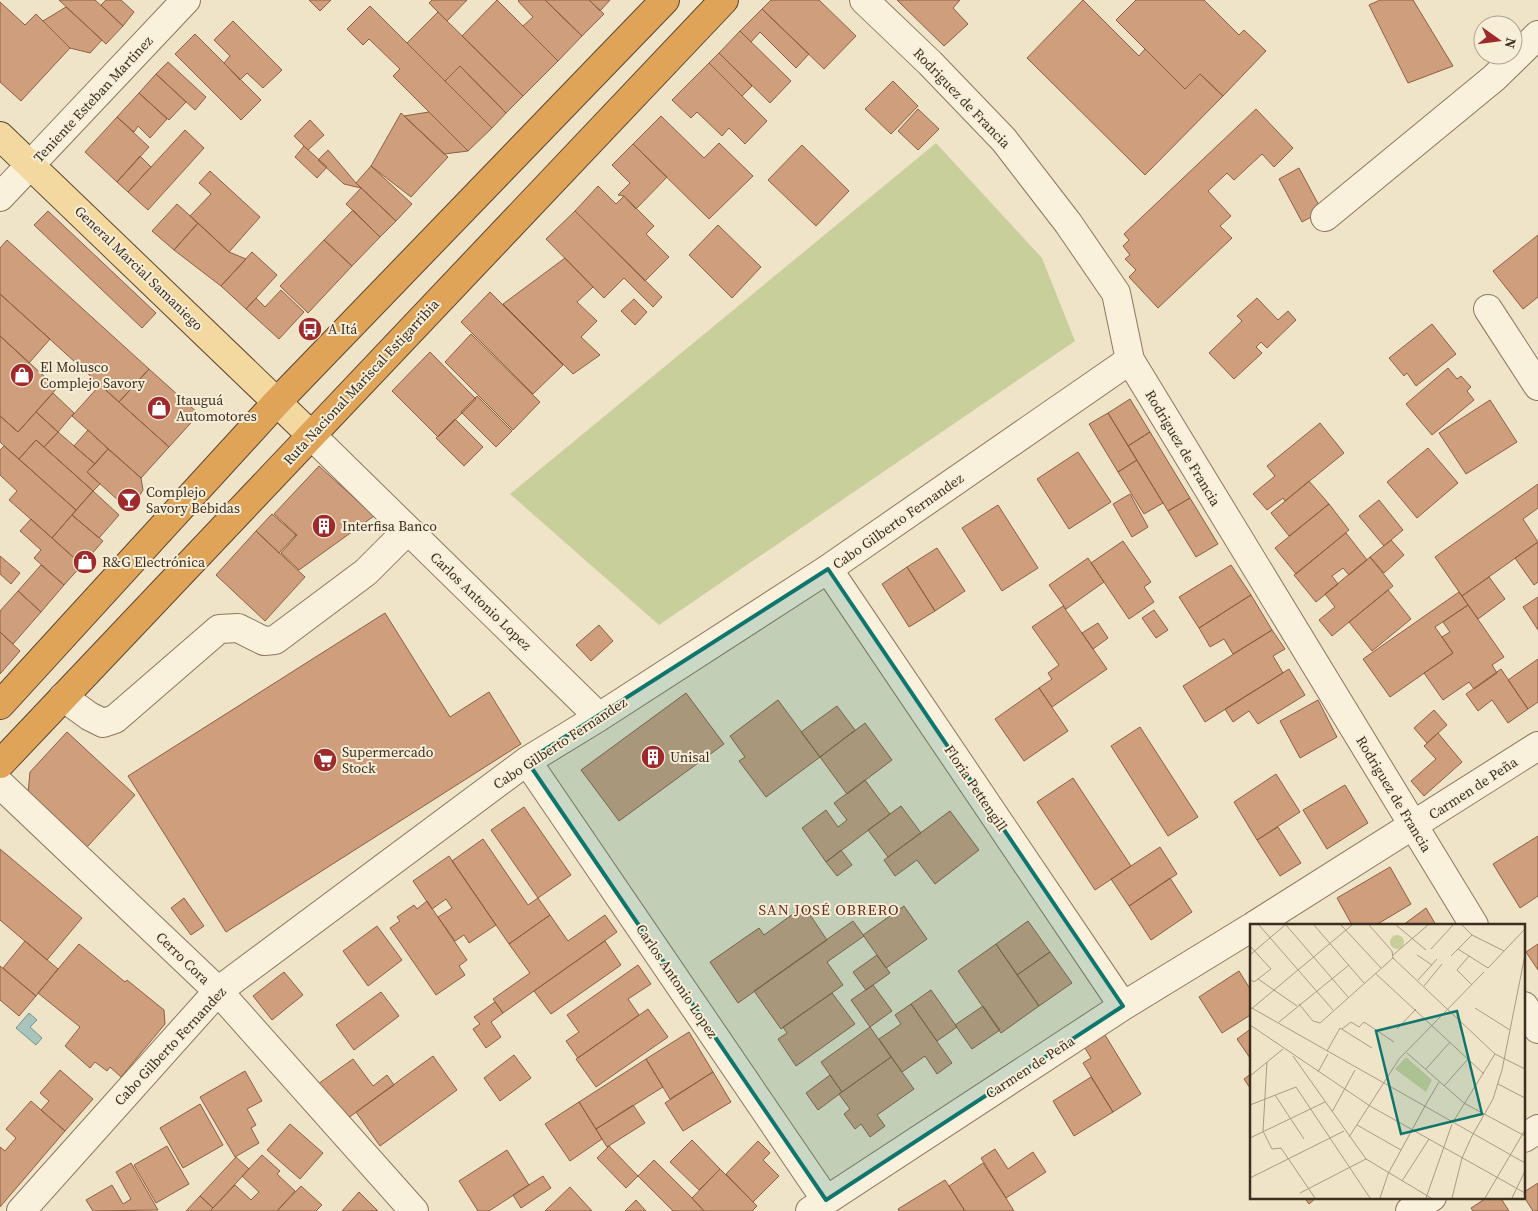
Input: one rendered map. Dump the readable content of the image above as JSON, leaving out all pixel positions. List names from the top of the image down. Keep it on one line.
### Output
{"streets":{"highway":["Ruta Nacional Mariscal Estigarribia"],"main road":["General Marcial Samaniego","Carlos Antonio Lopez"],"street":["Rodriguez de Francia","Teniente Esteban Martinez","Cabo Gilberto Fernandez","Floria Pettengill","Carmen de Peña","Cerro Cora"]},"crossings":[["Rodriguez de Francia","Cabo Gilberto Fernandez"],["Rodriguez de Francia","Carmen de Peña"],["Teniente Esteban Martinez","General Marcial Samaniego"],["General Marcial Samaniego","Carlos Antonio Lopez"],["Ruta Nacional Mariscal Estigarribia","Carlos Antonio Lopez"],["Cabo Gilberto Fernandez","Carlos Antonio Lopez"],["Cabo Gilberto Fernandez","Floria Pettengill"],["Cabo Gilberto Fernandez","Cerro Cora"],["Carlos Antonio Lopez","Carmen de Peña"],["Floria Pettengill","Carmen de Peña"]],"districts":["SAN JOSÉ OBRERO"],"places":{"bus stop":["A Itá"],"shop":["El Molusco Complejo Savory","Itauguá Automotores","R&G Electrónica"],"bar":["Complejo Savory Bebidas"],"building":["Interfisa Banco","Unisal"],"supermarket":["Supermercado Stock"]},"north":"right"}
